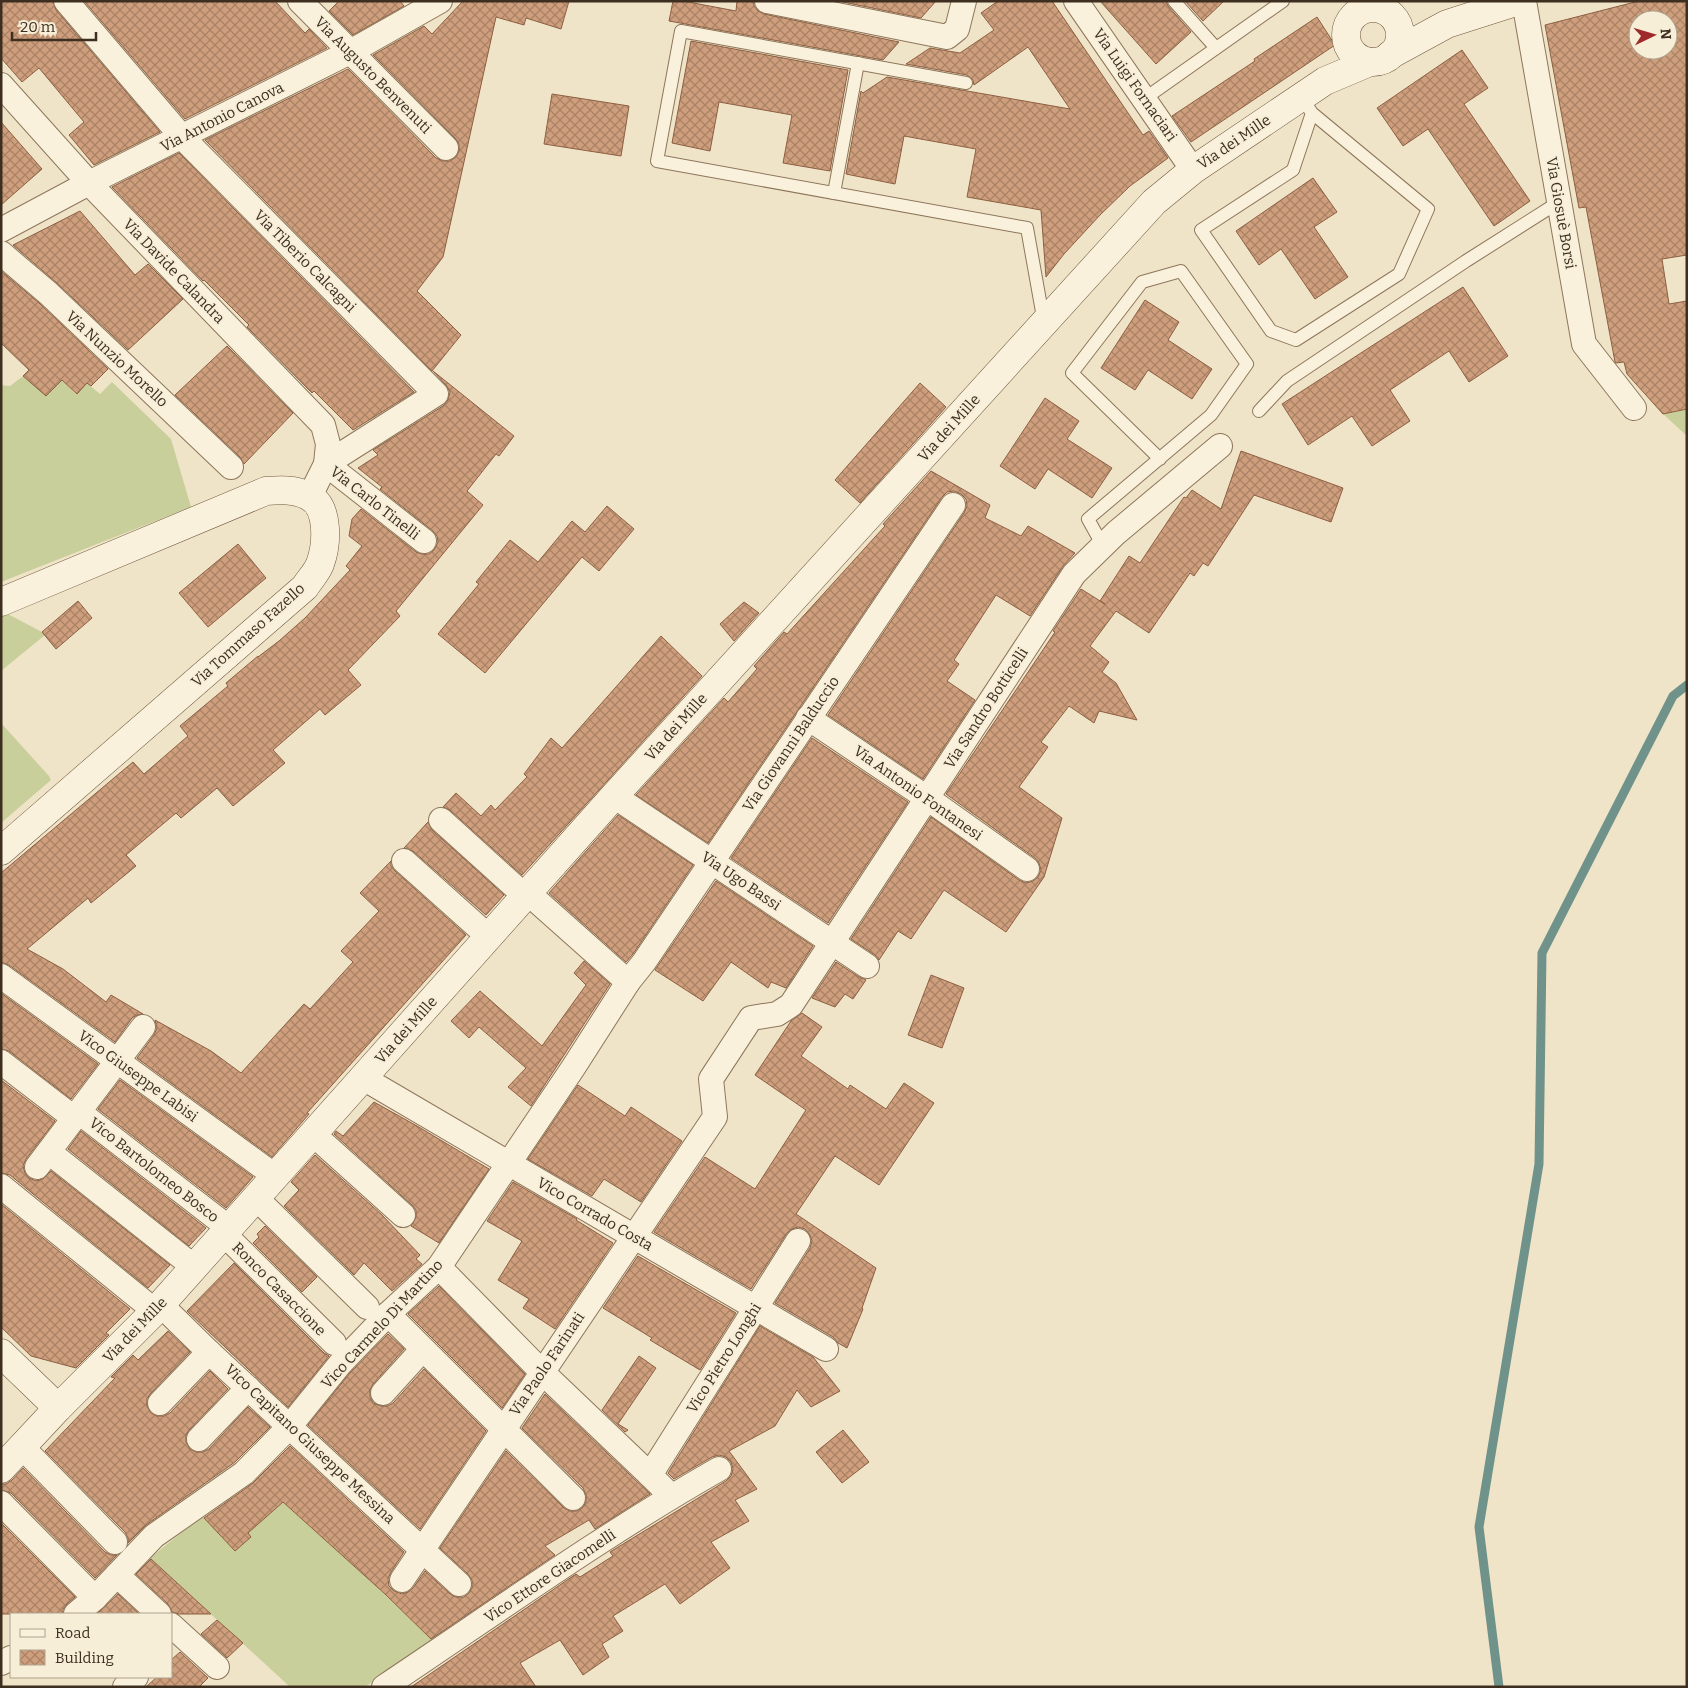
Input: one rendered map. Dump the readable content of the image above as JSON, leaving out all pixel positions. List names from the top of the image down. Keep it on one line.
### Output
{"streets":{"main road":["Via dei Mille","Via Tommaso Fazello"],"street":["Via Augusto Benvenuti","Via Luigi Fornaciari","Via Antonio Canova","Via Giosuè Borsi","Via Tiberio Calcagni","Via Davide Calandra","Via Nunzio Morello","Via Carlo Tinelli","Via Sandro Botticelli","Via Giovanni Balduccio","Via Antonio Fontanesi","Via Ugo Bassi","Vico Giuseppe Labisi","Vico Bartolomeo Bosco","Vico Corrado Costa","Ronco Casaccione","Vico Carmelo Di Martino","Vico Pietro Longhi","Via Paolo Farinati","Vico Capitano Giuseppe Messina","Vico Ettore Giacomelli"]},"crossings":[["Via Augusto Benvenuti","Via Antonio Canova"],["Via Luigi Fornaciari","Via dei Mille"],["Via Antonio Canova","Via Tiberio Calcagni"],["Via Antonio Canova","Via Davide Calandra"],["Via dei Mille","Via Ugo Bassi"],["Via dei Mille","Vico Giuseppe Labisi"],["Via dei Mille","Vico Bartolomeo Bosco"],["Via dei Mille","Vico Corrado Costa"],["Via dei Mille","Ronco Casaccione"],["Via dei Mille","Vico Capitano Giuseppe Messina"],["Via Tiberio Calcagni","Via Davide Calandra"],["Via Tiberio Calcagni","Via Carlo Tinelli"],["Via Davide Calandra","Via Carlo Tinelli"],["Via Sandro Botticelli","Via Antonio Fontanesi"],["Via Sandro Botticelli","Via Ugo Bassi"],["Via Sandro Botticelli","Via Paolo Farinati"],["Via Giovanni Balduccio","Via Antonio Fontanesi"],["Via Giovanni Balduccio","Via Ugo Bassi"],["Via Giovanni Balduccio","Vico Carmelo Di Martino"],["Vico Bartolomeo Bosco","Ronco Casaccione"],["Vico Corrado Costa","Vico Carmelo Di Martino"],["Vico Corrado Costa","Vico Pietro Longhi"],["Vico Corrado Costa","Via Paolo Farinati"],["Vico Carmelo Di Martino","Vico Capitano Giuseppe Messina"],["Via Paolo Farinati","Vico Capitano Giuseppe Messina"]],"legend":["Road","Building"],"scale_bar":"20 m","north":"right"}
